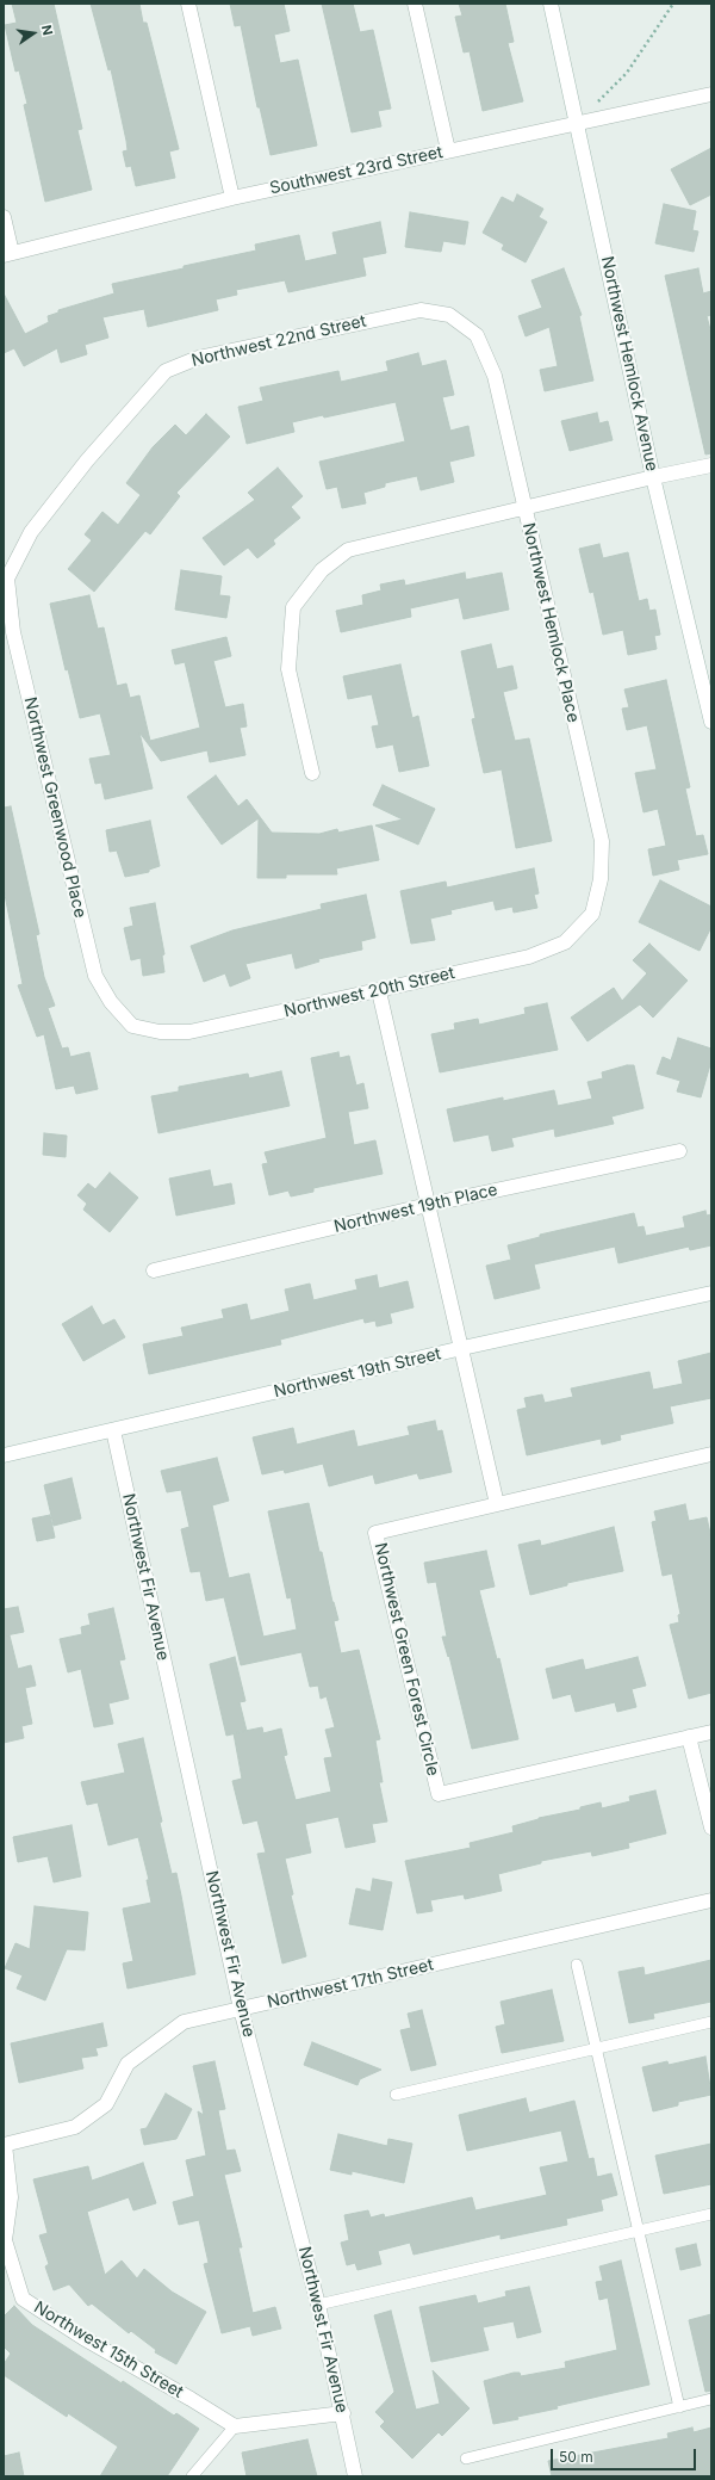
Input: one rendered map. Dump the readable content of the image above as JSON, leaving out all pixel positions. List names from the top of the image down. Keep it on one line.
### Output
{"streets":{"street":["Southwest 23rd Street","Northwest 22nd Street","Northwest Hemlock Avenue","Northwest Hemlock Place","Northwest Greenwood Place","Northwest 20th Street","Northwest 19th Place","Northwest 19th Street","Northwest Fir Avenue","Northwest Green Forest Circle","Northwest 17th Street","Northwest 15th Street"]},"crossings":[["Southwest 23rd Street","Northwest Hemlock Avenue"],["Northwest 22nd Street","Northwest Hemlock Place"],["Northwest 22nd Street","Northwest Greenwood Place"],["Northwest Hemlock Place","Northwest 20th Street"],["Northwest Greenwood Place","Northwest 20th Street"],["Northwest 19th Street","Northwest Fir Avenue"],["Northwest Fir Avenue","Northwest 17th Street"],["Northwest 17th Street","Northwest 15th Street"]],"scale_bar":"50 m","north":"right"}
